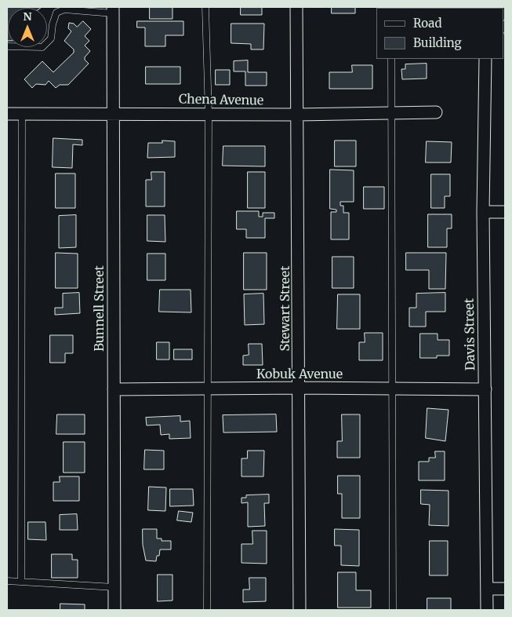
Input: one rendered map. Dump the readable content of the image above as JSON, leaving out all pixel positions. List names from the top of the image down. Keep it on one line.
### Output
{"streets":{"street":["Chena Avenue","Bunnell Street","Stewart Street","Davis Street","Kobuk Avenue"]},"crossings":[["Chena Avenue","Bunnell Street"],["Chena Avenue","Stewart Street"],["Bunnell Street","Kobuk Avenue"],["Stewart Street","Kobuk Avenue"],["Davis Street","Kobuk Avenue"]],"legend":["Road","Building"],"north":"top"}
